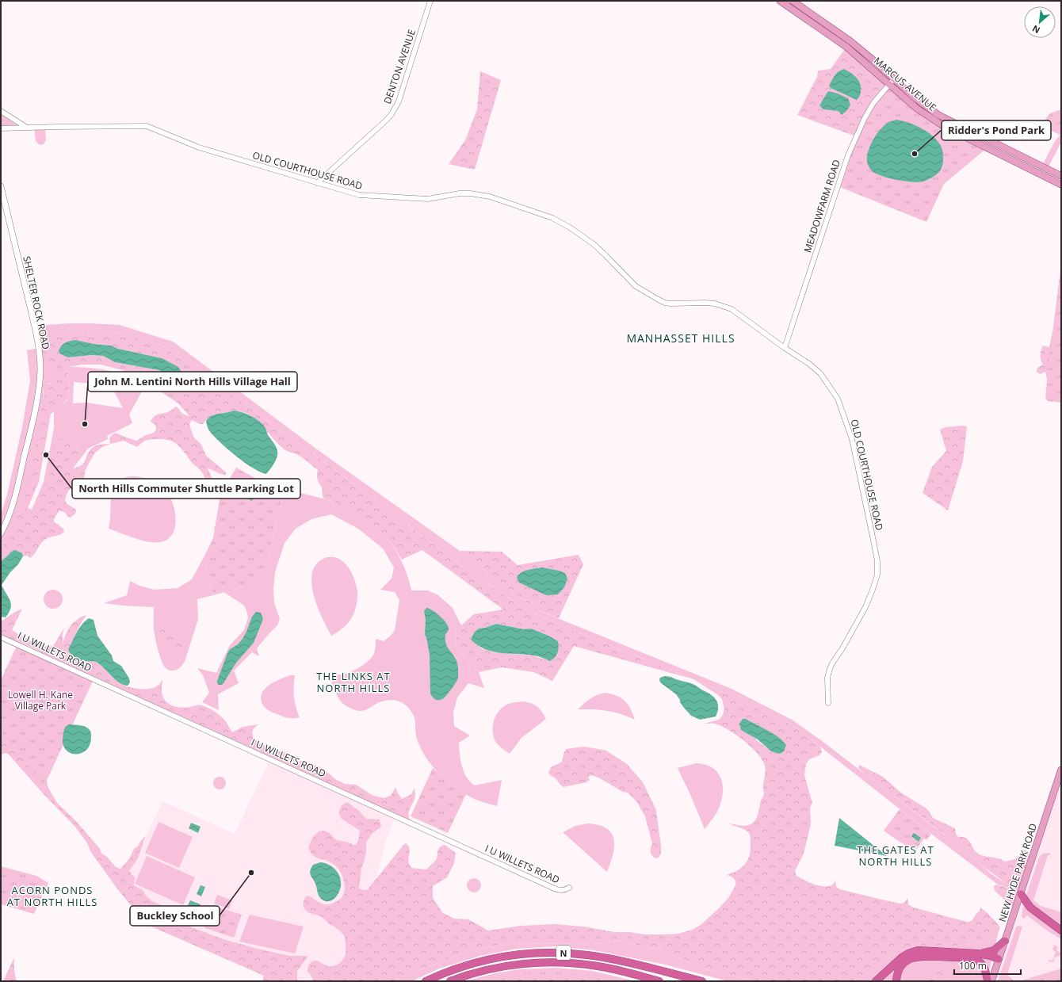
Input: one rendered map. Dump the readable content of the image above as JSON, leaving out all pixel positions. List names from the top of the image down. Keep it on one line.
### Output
{"streets":{"highway":["N"],"main road":["MARCUS AVENUE","SHELTER ROCK ROAD","NEW HYDE PARK ROAD"],"street":["DENTON AVENUE","OLD COURTHOUSE ROAD","MEADOWFARM ROAD","I U WILLETS ROAD"]},"crossings":[["DENTON AVENUE","OLD COURTHOUSE ROAD"],["MARCUS AVENUE","MEADOWFARM ROAD"],["OLD COURTHOUSE ROAD","MEADOWFARM ROAD"]],"districts":["MANHASSET HILLS","THE LINKS AT NORTH HILLS","THE GATES AT NORTH HILLS","ACORN PONDS AT NORTH HILLS"],"parks":["Lowell H. Kane Village Park"],"places":["Ridder's Pond Park","John M. Lentini North Hills Village Hall","North Hills Commuter Shuttle Parking Lot","Buckley School"],"scale_bar":"100 m","north":"bottom left"}
